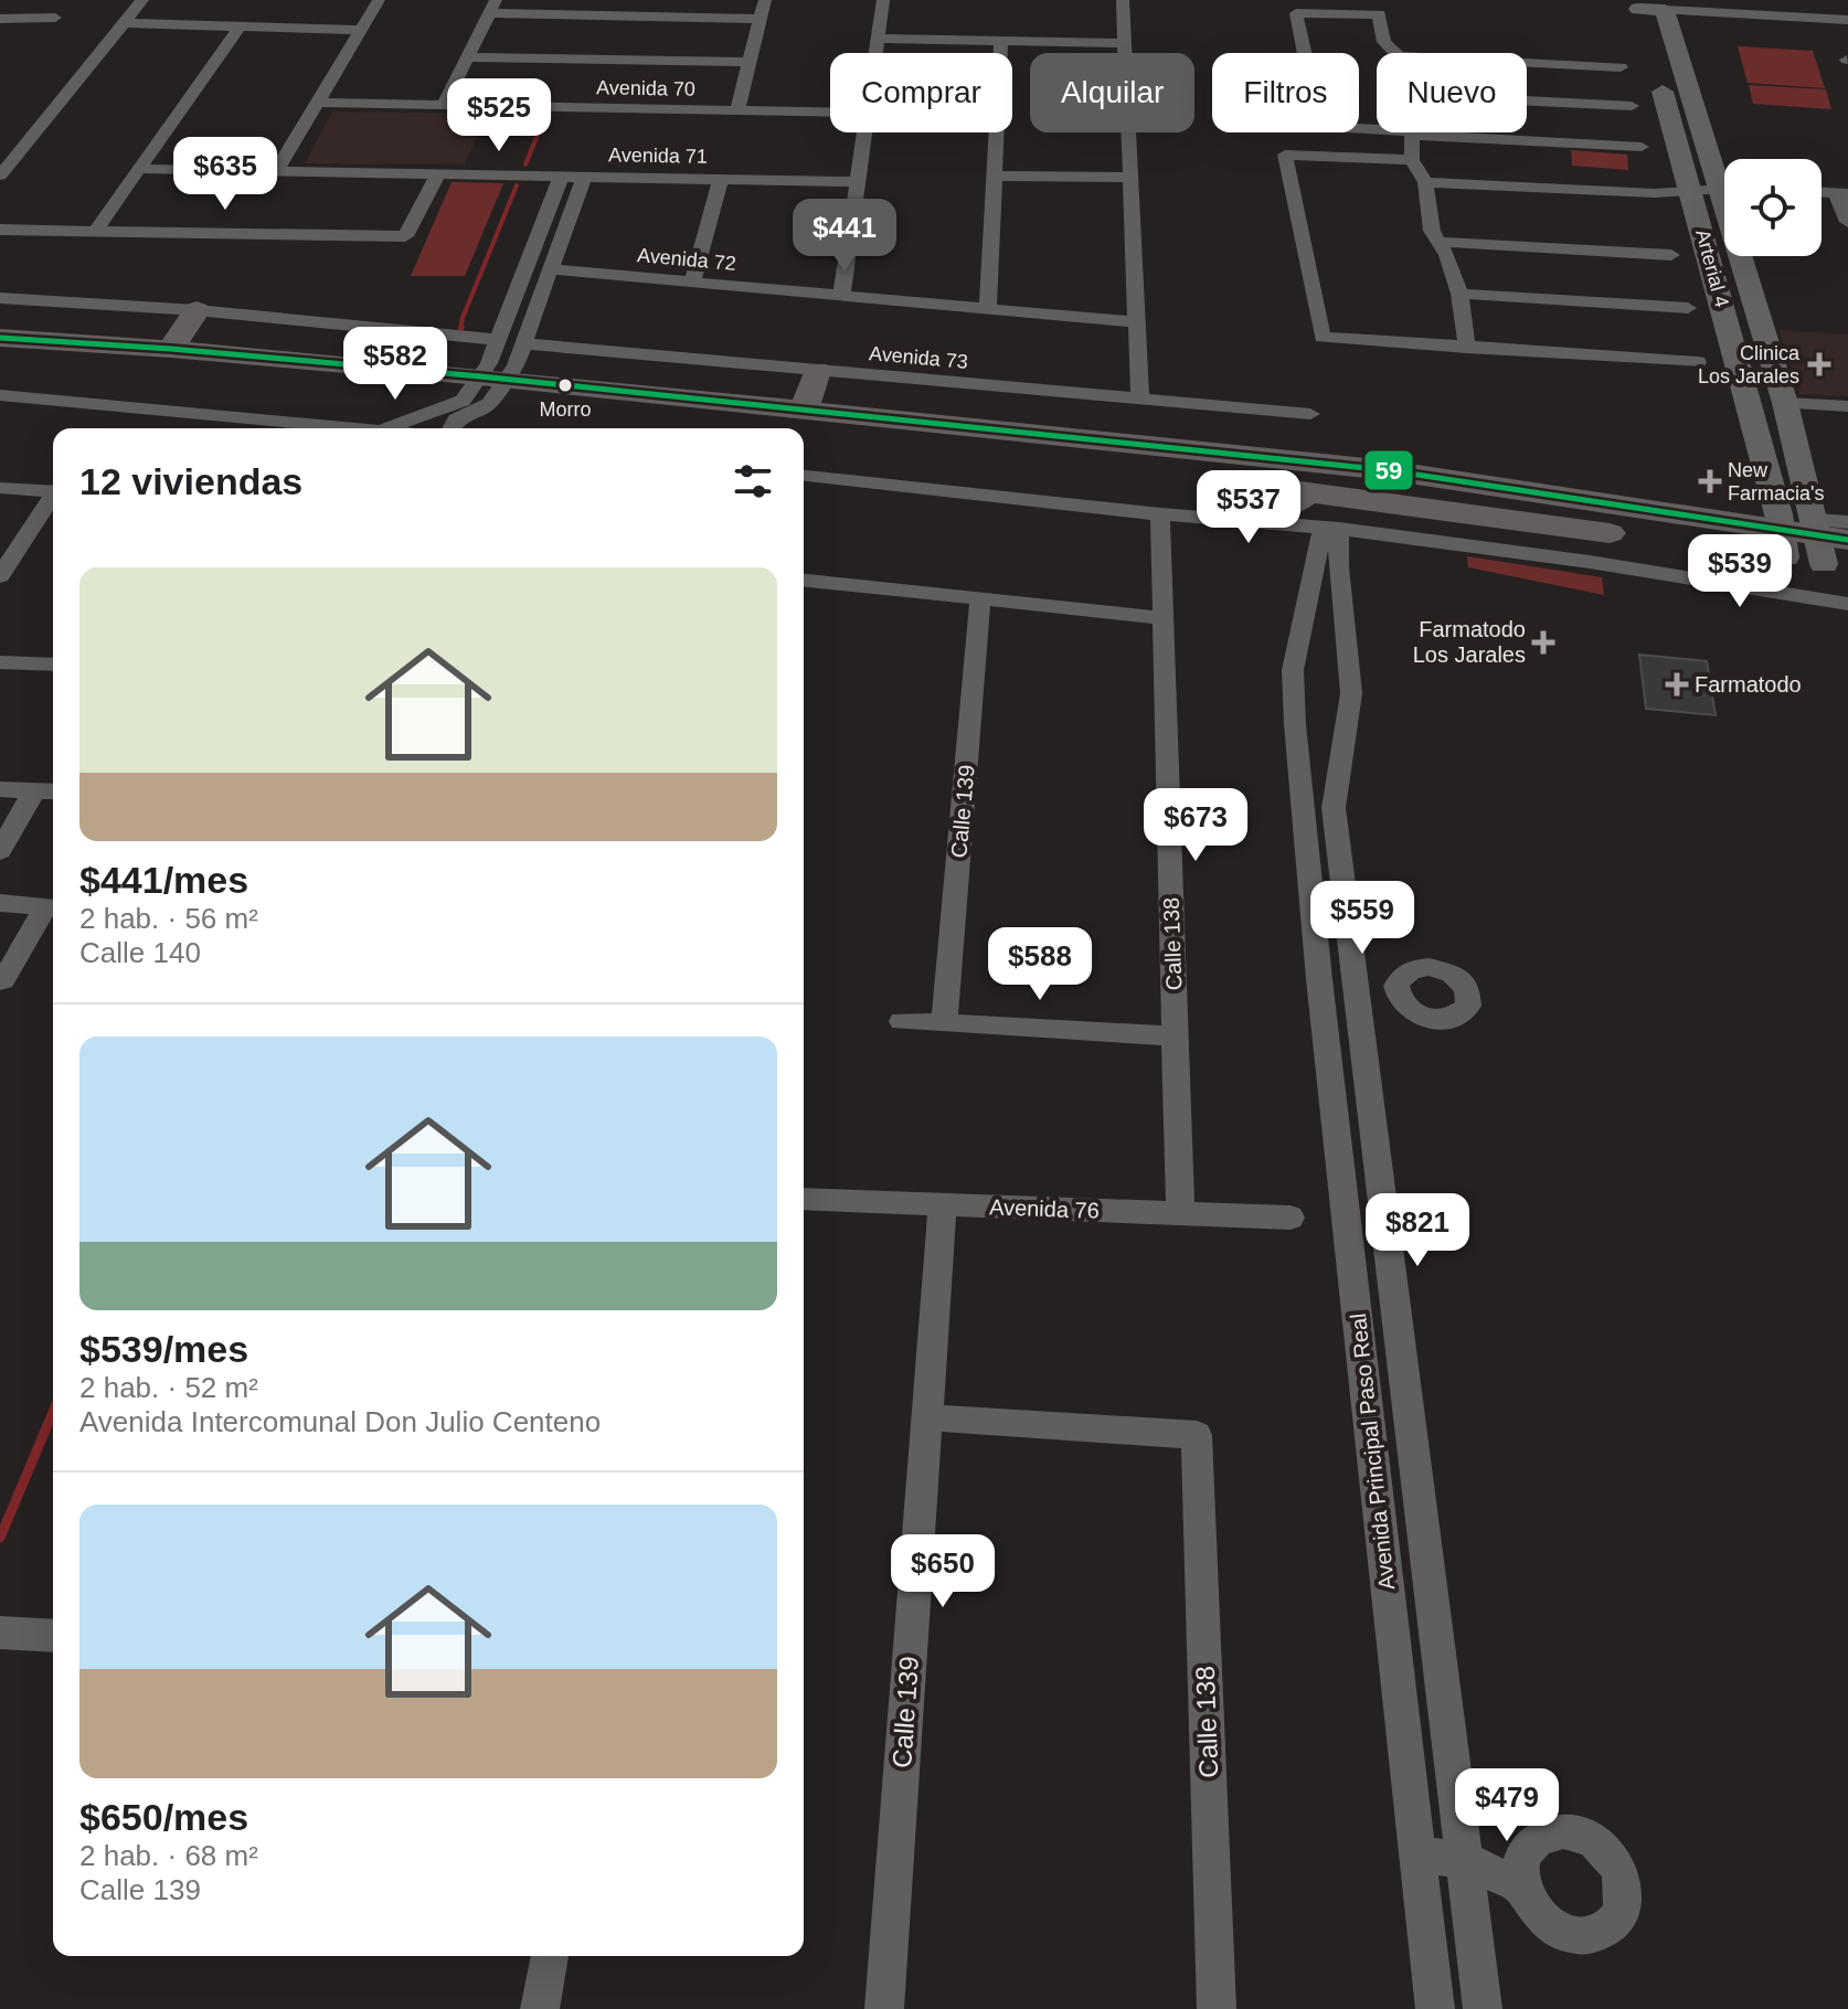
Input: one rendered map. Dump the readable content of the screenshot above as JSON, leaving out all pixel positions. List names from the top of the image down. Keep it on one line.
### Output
{"streets":{"street":["Avenida 70","Avenida 71","Avenida 72","Arterial 4","Avenida 73","Calle 139","Calle 138","Avenida 76","Avenida Principal Paso Real"]},"crossings":[["Calle 139","Calle 138"],["Calle 139","Avenida 76"],["Calle 138","Avenida 76"]],"places":{"health":["Clinica Los Jarales","New Farmacia's","Farmatodo Los Jarales","Farmatodo"],"other":["Morro"]},"lines":["transit line 59"],"page":{"chip":["Comprar","Alquilar","Filtros","Nuevo"],"price":["$525","$635","$441","$582","$537","$539","$673","$559","$588","$821","$650","$479"],"heading":"12 viviendas","list":[{"name":"$441/mes","note":"2 hab. · 56 m² · Calle 140"},{"name":"$539/mes","note":"2 hab. · 52 m² · Avenida Intercomunal Don Julio Centeno"},{"name":"$650/mes","note":"2 hab. · 68 m² · Calle 139"}]}}
